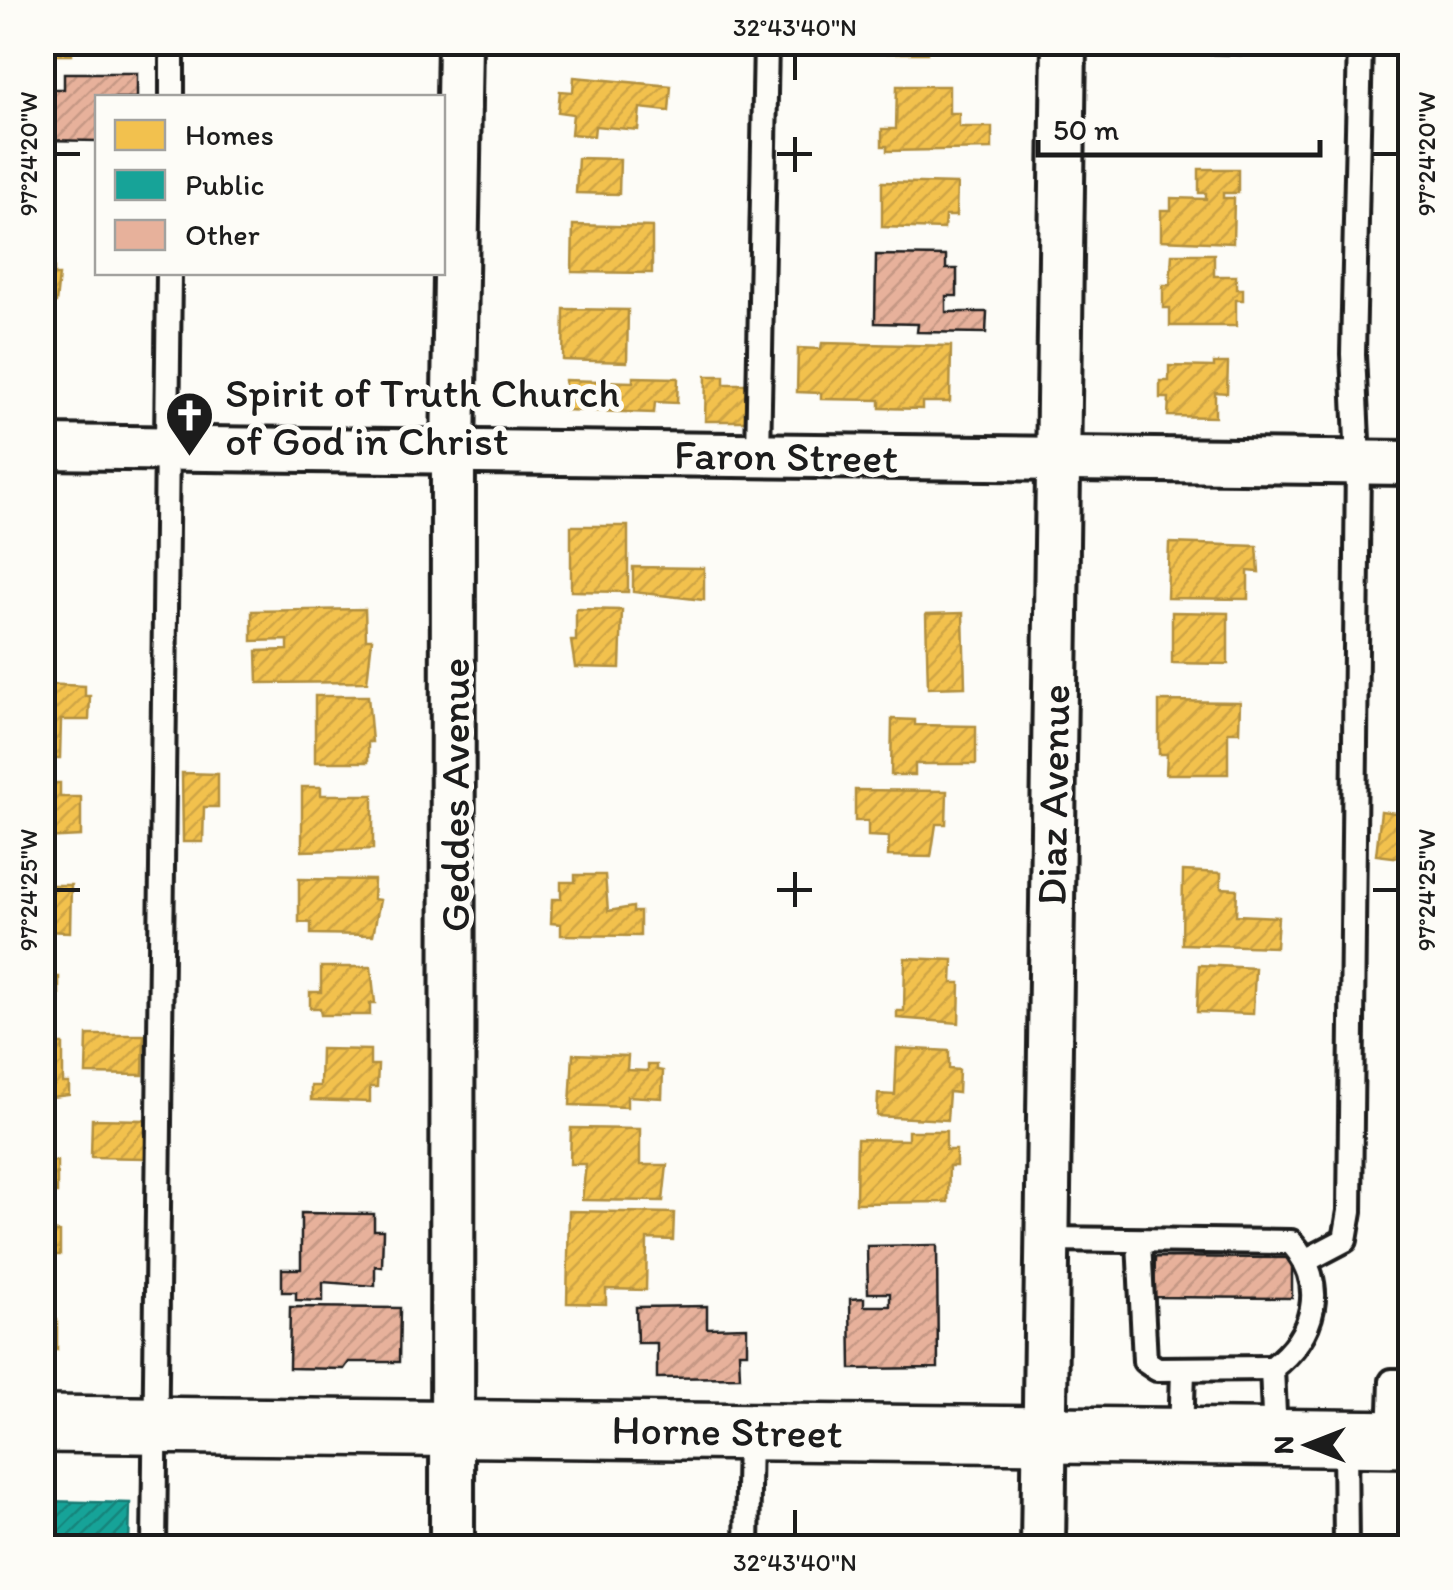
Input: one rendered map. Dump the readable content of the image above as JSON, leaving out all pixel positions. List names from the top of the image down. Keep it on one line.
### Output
{"streets":{"street":["Faron Street","Geddes Avenue","Diaz Avenue","Horne Street"]},"crossings":[["Faron Street","Geddes Avenue"],["Faron Street","Diaz Avenue"],["Geddes Avenue","Horne Street"],["Diaz Avenue","Horne Street"]],"places":{"church":["Spirit of Truth Church of God in Christ"]},"legend":["Homes","Public","Other"],"scale_bar":"50 m","north":"left","coordinates":["32°43'40\"N","97°24'20\"W","97°24'25\"W"]}
